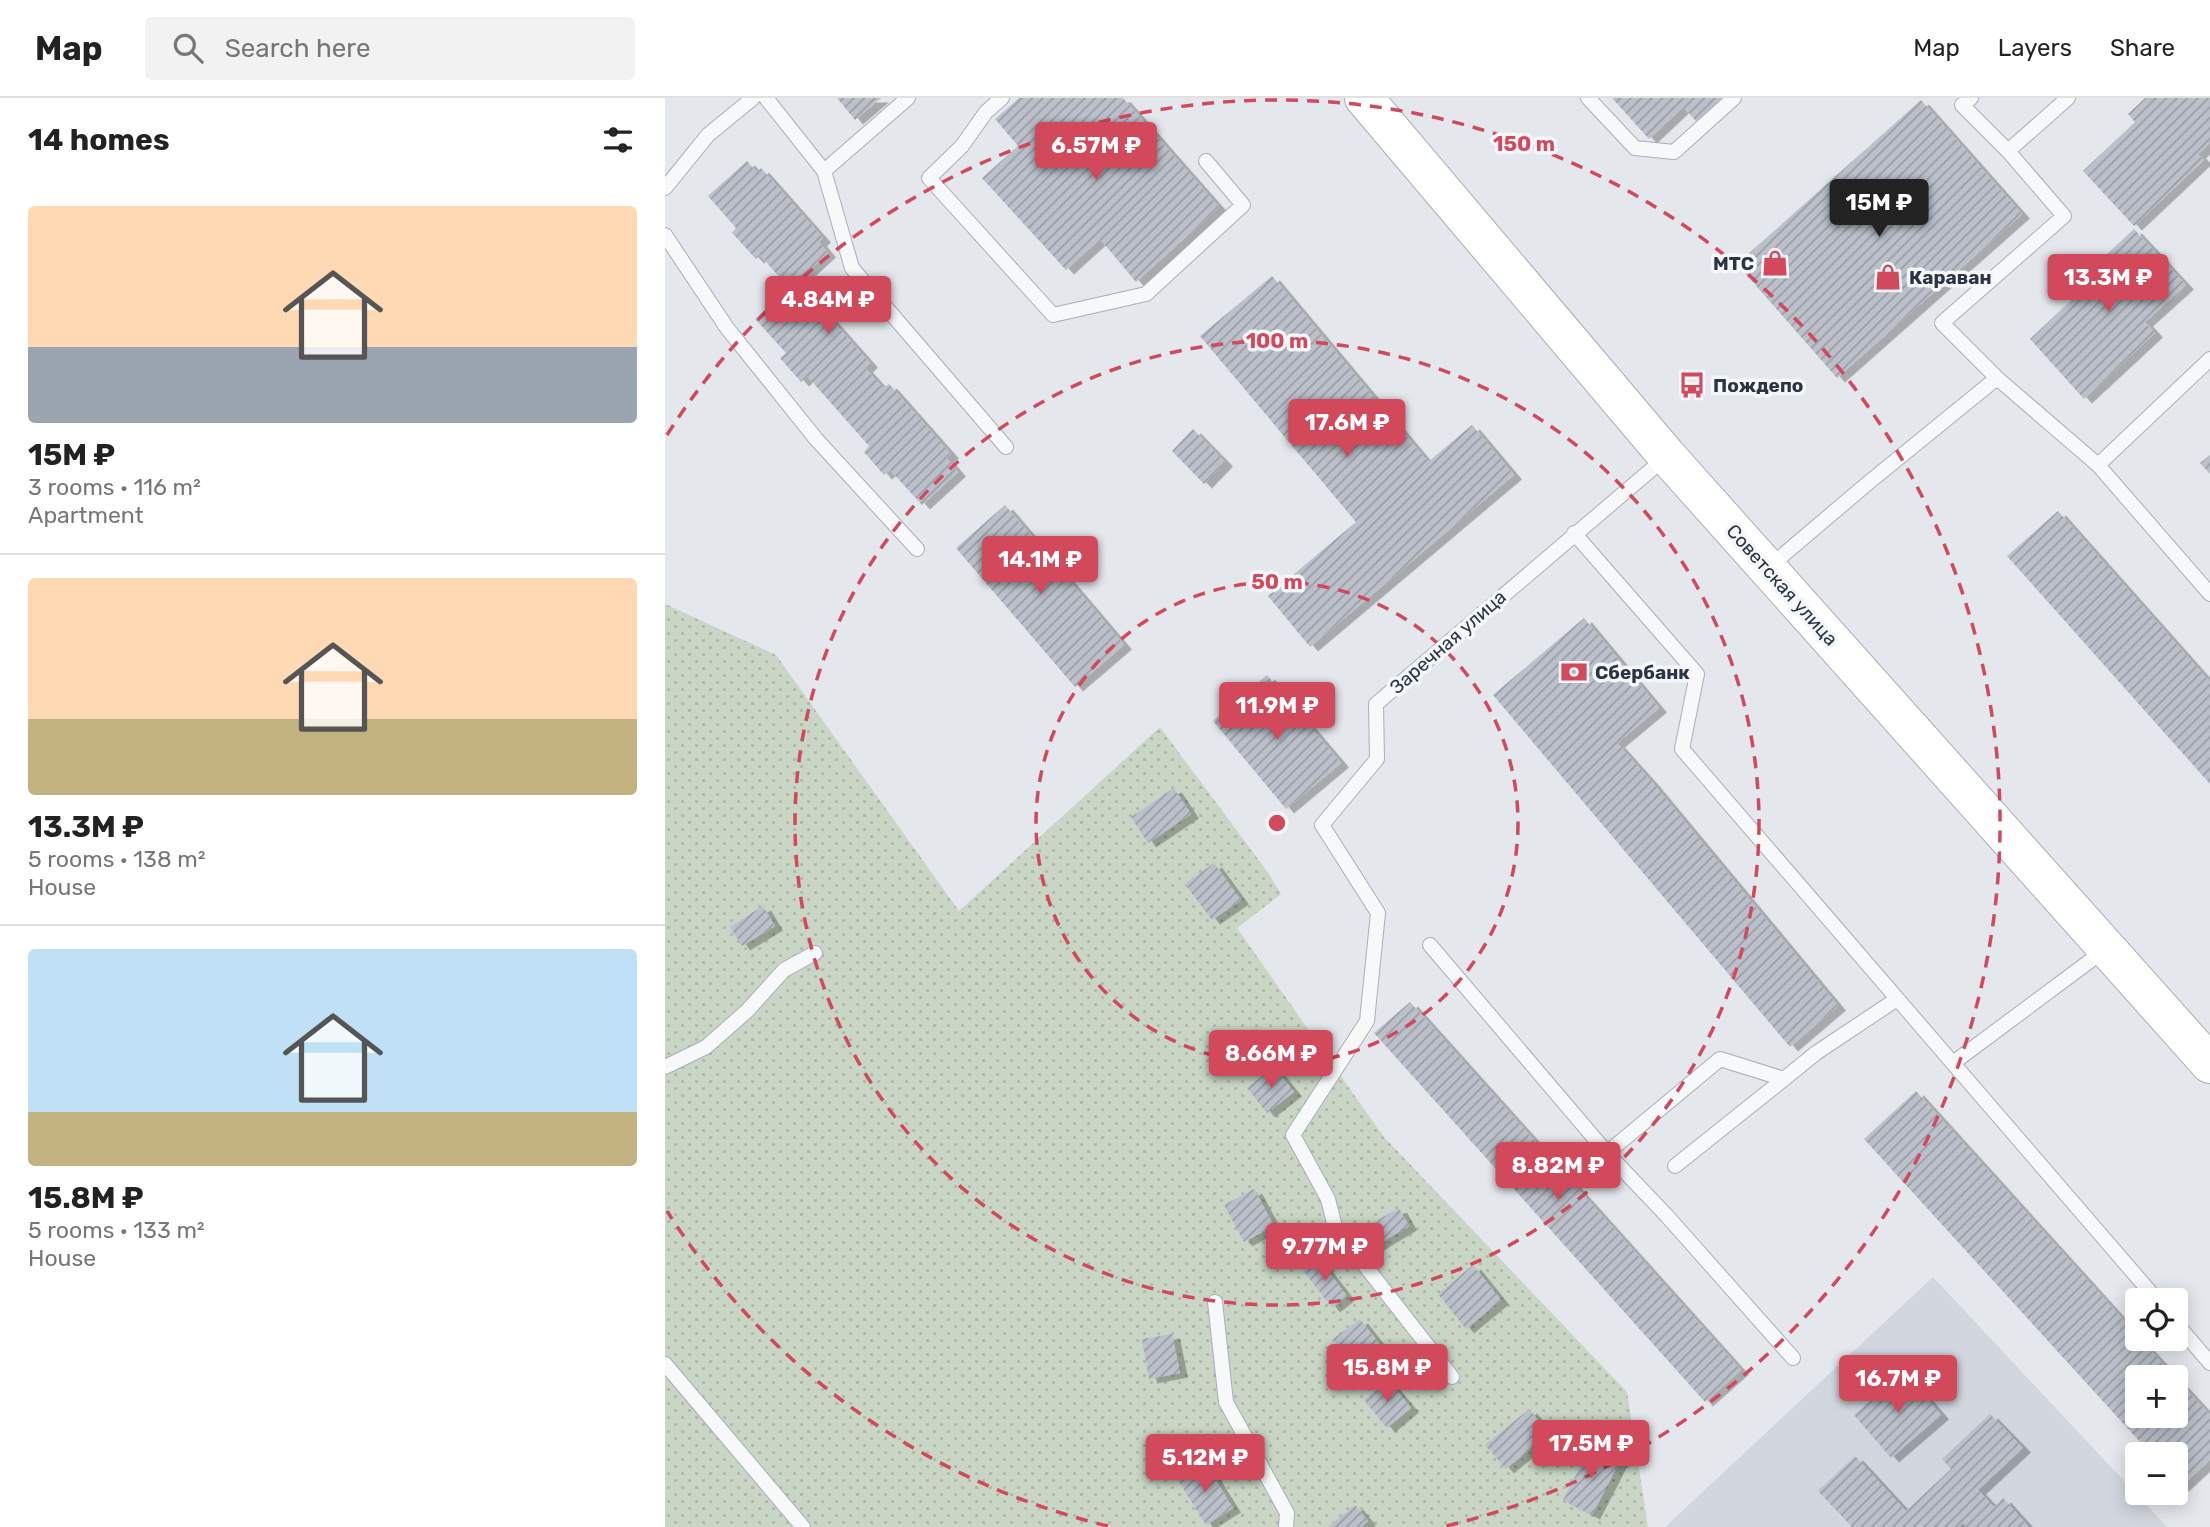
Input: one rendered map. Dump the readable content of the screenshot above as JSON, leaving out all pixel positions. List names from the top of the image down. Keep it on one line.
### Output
{"streets":{"main road":["Советская улица"],"lane":["Заречная улица"]},"crossings":[["Советская улица","Заречная улица"]],"places":{"shop":["МТС","Караван"],"bus stop":["Пождепо"],"bank":["Сбербанк"]},"page":{"header":"Map","search":"Search here","nav":["Map","Layers","Share"],"heading":"14 homes","price":["6.57M ₽","15M ₽","13.3M ₽","4.84M ₽","17.6M ₽","14.1M ₽","11.9M ₽","8.66M ₽","8.82M ₽","9.77M ₽","15.8M ₽","16.7M ₽","17.5M ₽","5.12M ₽"],"list":[{"name":"15M ₽","note":"3 rooms · 116 m² · Apartment"},{"name":"13.3M ₽","note":"5 rooms · 138 m² · House"},{"name":"15.8M ₽","note":"5 rooms · 133 m² · House"}],"map_buttons":["+","−"]},"rings":["150 m","100 m","50 m"]}
